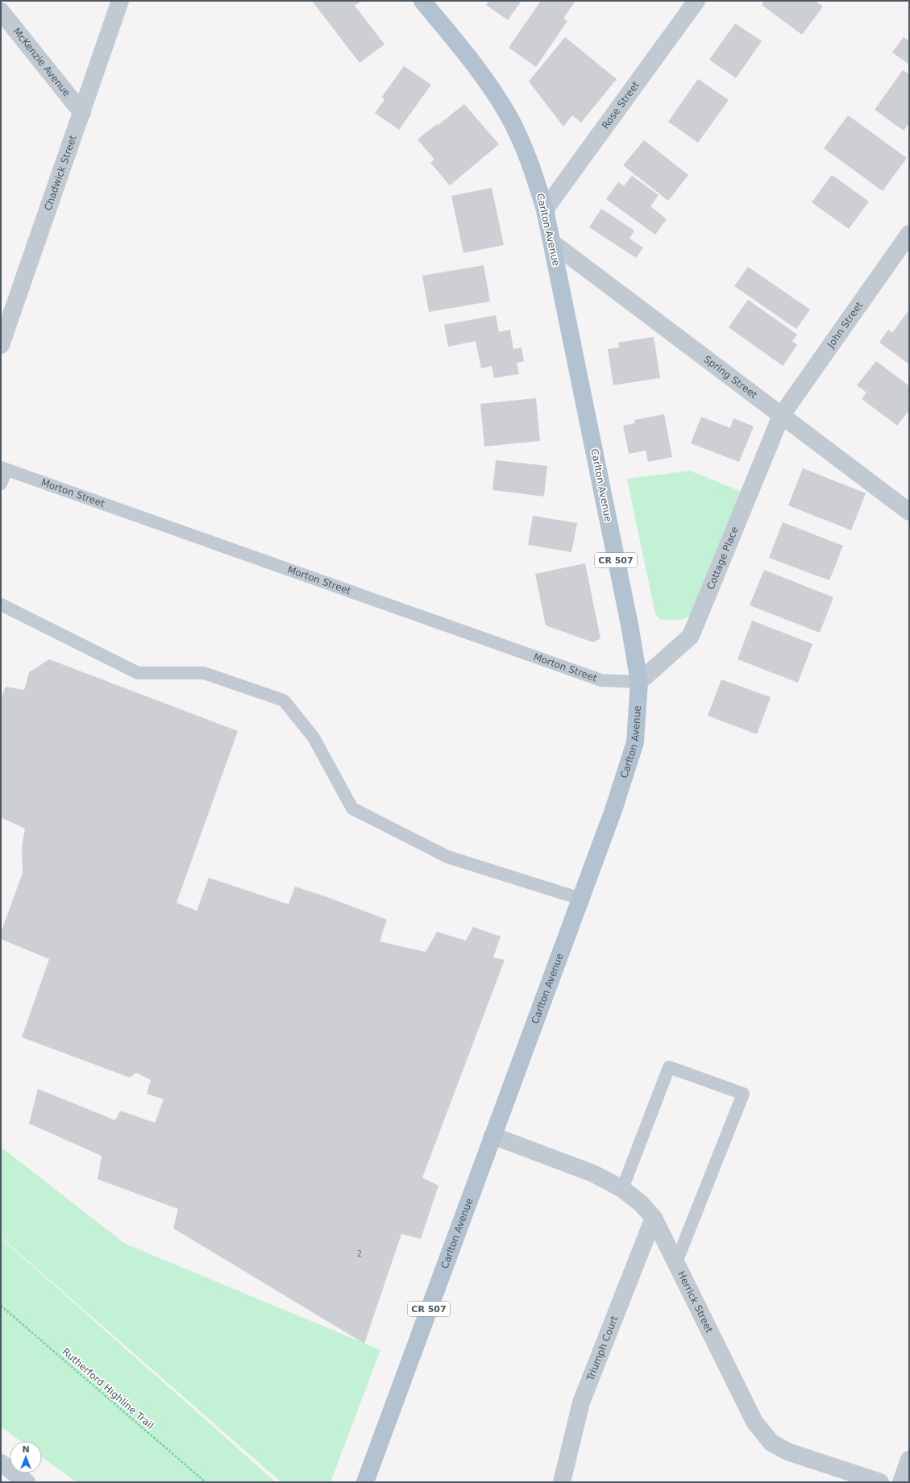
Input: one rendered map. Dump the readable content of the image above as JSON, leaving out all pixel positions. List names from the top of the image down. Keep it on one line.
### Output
{"streets":{"main road":["Carlton Avenue","CR 507"],"street":["McKenzie Avenue","Rose Street","Chadwick Street","John Street","Spring Street","Cottage Place","Herrick Street","Triumph Court"],"lane":["Morton Street"],"path":["Rutherford Highline Trail"]},"crossings":[["McKenzie Avenue","Chadwick Street"],["Rose Street","Carlton Avenue"],["Carlton Avenue","Spring Street"],["Carlton Avenue","Morton Street"],["Carlton Avenue","Cottage Place"],["Carlton Avenue","Herrick Street"],["John Street","Spring Street"],["John Street","Cottage Place"],["Spring Street","Cottage Place"],["Morton Street","Cottage Place"],["Herrick Street","Triumph Court"]],"house_numbers":["2"],"north":"top"}
